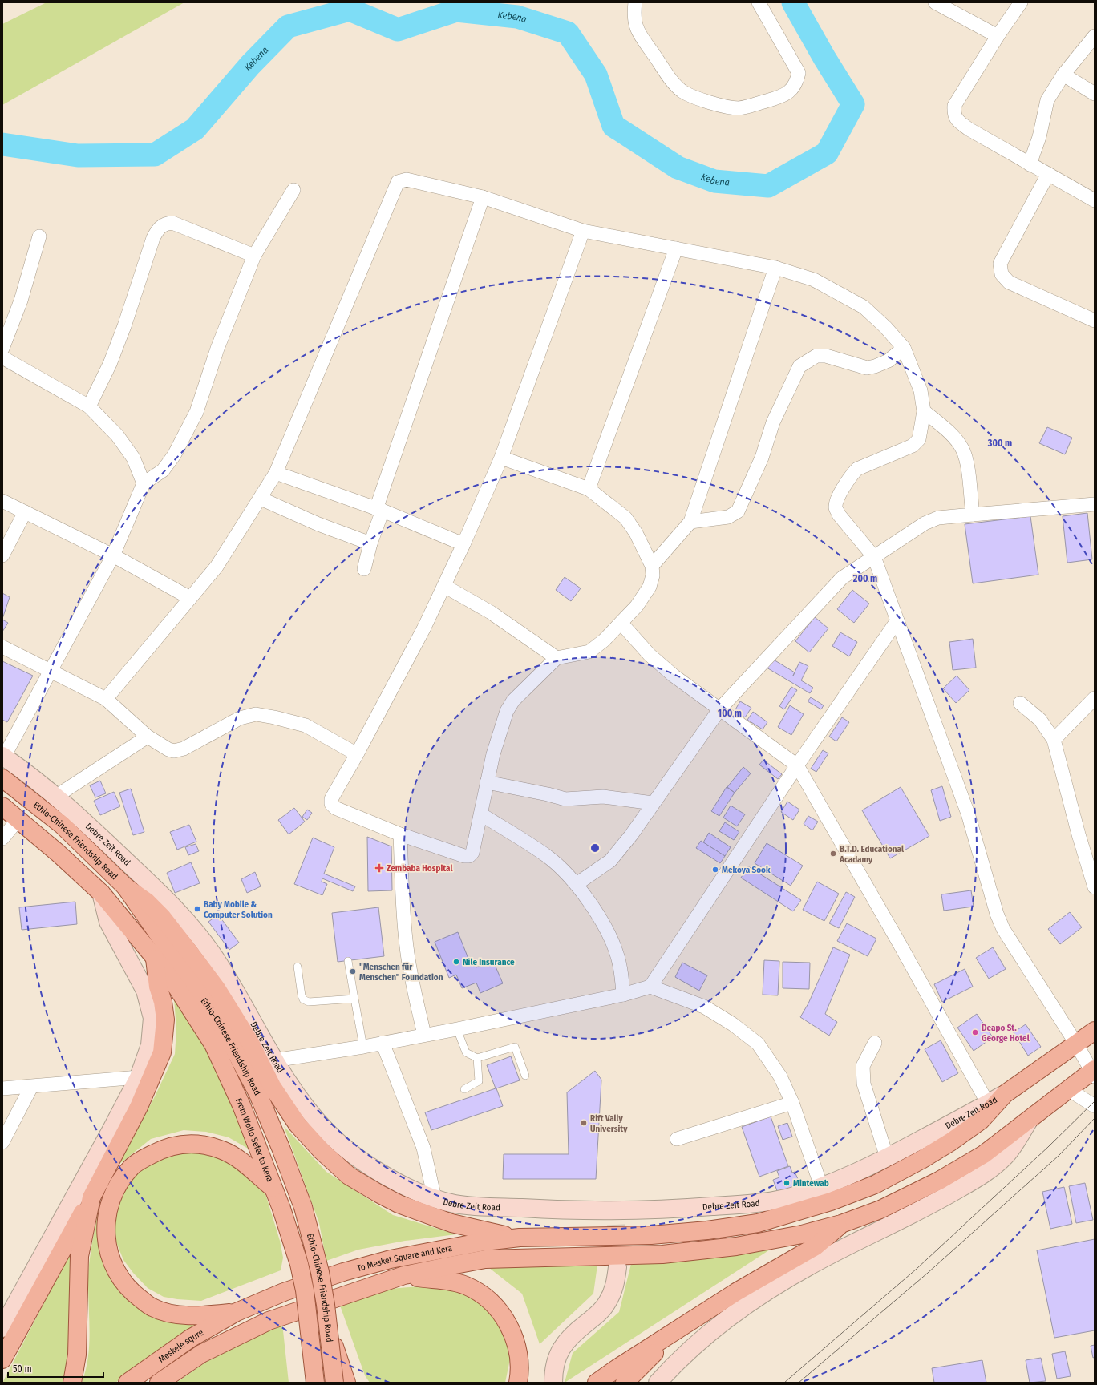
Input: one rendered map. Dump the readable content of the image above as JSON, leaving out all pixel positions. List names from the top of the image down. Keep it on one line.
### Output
{"streets":{"main road":["Ethio-Chinese Friendship Road","Debre Zeit Road","From Wollo Sefer to Kera","To Mesket Square and Kera","Meskele squre"]},"crossings":[["Debre Zeit Road","To Mesket Square and Kera"],["To Mesket Square and Kera","Meskele squre"]],"water":["Kebena"],"places":{"other":["B.T.D. Educational Acadamy","Mekoya Sook","Baby Mobile & Computer Solution","Nile Insurance","\"Menschen für Menschen\" Foundation","Deapo St. George Hotel","Rift Vally University","Mintewab"],"health":["Zembaba Hospital"]},"scale_bar":"50 m","rings":["300 m","200 m","100 m"]}
